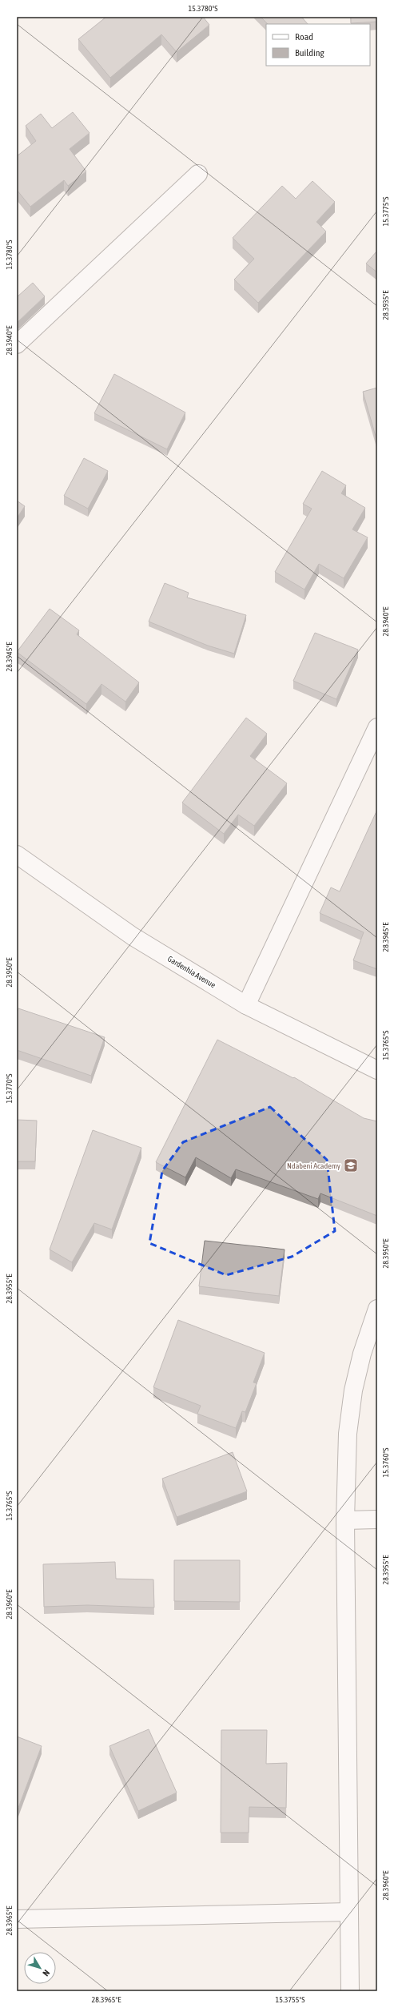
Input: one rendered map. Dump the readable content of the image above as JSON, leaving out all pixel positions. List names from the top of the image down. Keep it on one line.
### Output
{"streets":{"street":["Gardenhia Avenue"]},"places":{"school or university":["Ndabeni Academy"]},"legend":["Road","Building"],"north":"bottom right","coordinates":["15.3780°S","15.3775°S","28.3935°E","28.3940°E","28.3945°E","28.3950°E","15.3765°S","15.3770°S","28.3955°E","15.3760°S","28.3960°E","28.3965°E","15.3755°S"]}
